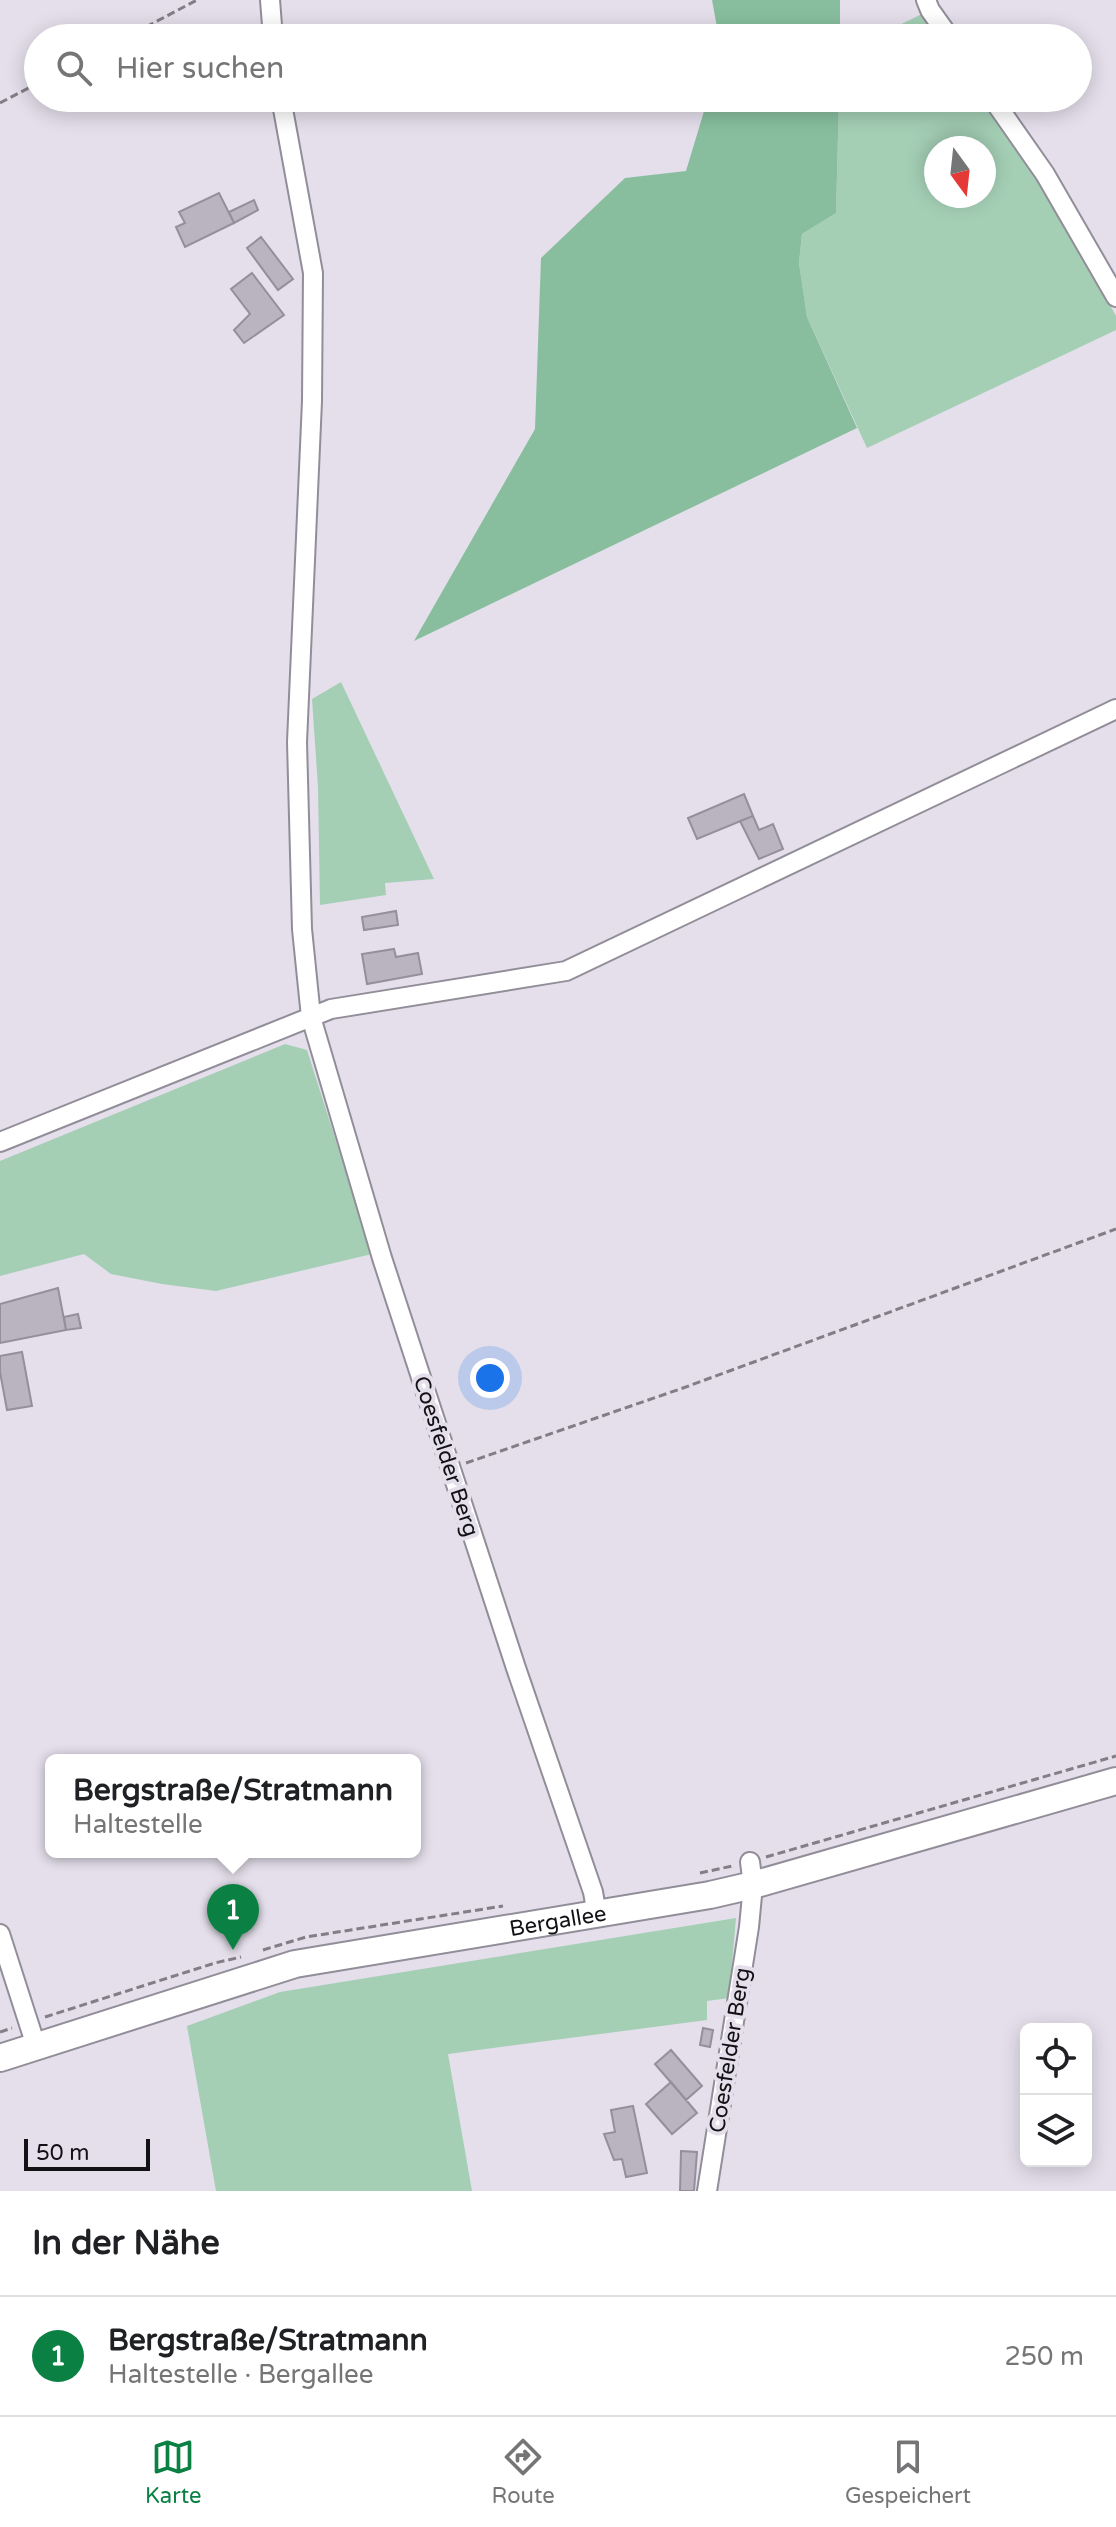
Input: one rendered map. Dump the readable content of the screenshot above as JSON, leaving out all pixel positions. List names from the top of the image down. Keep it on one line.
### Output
{"streets":{"street":["Coesfelder Berg","Bergallee"]},"crossings":[["Coesfelder Berg","Bergallee"]],"scale_bar":"50 m","north":"bottom","page":{"search":"Hier suchen","popup":["Bergstraße/Stratmann","Haltestelle"],"pins":"1","scale":"50 m","heading":"In der Nähe","list":[{"mark":"1","name":"Bergstraße/Stratmann","note":"Haltestelle · Bergallee","value":"250 m"}],"nav":["Karte","Route","Gespeichert"]}}
